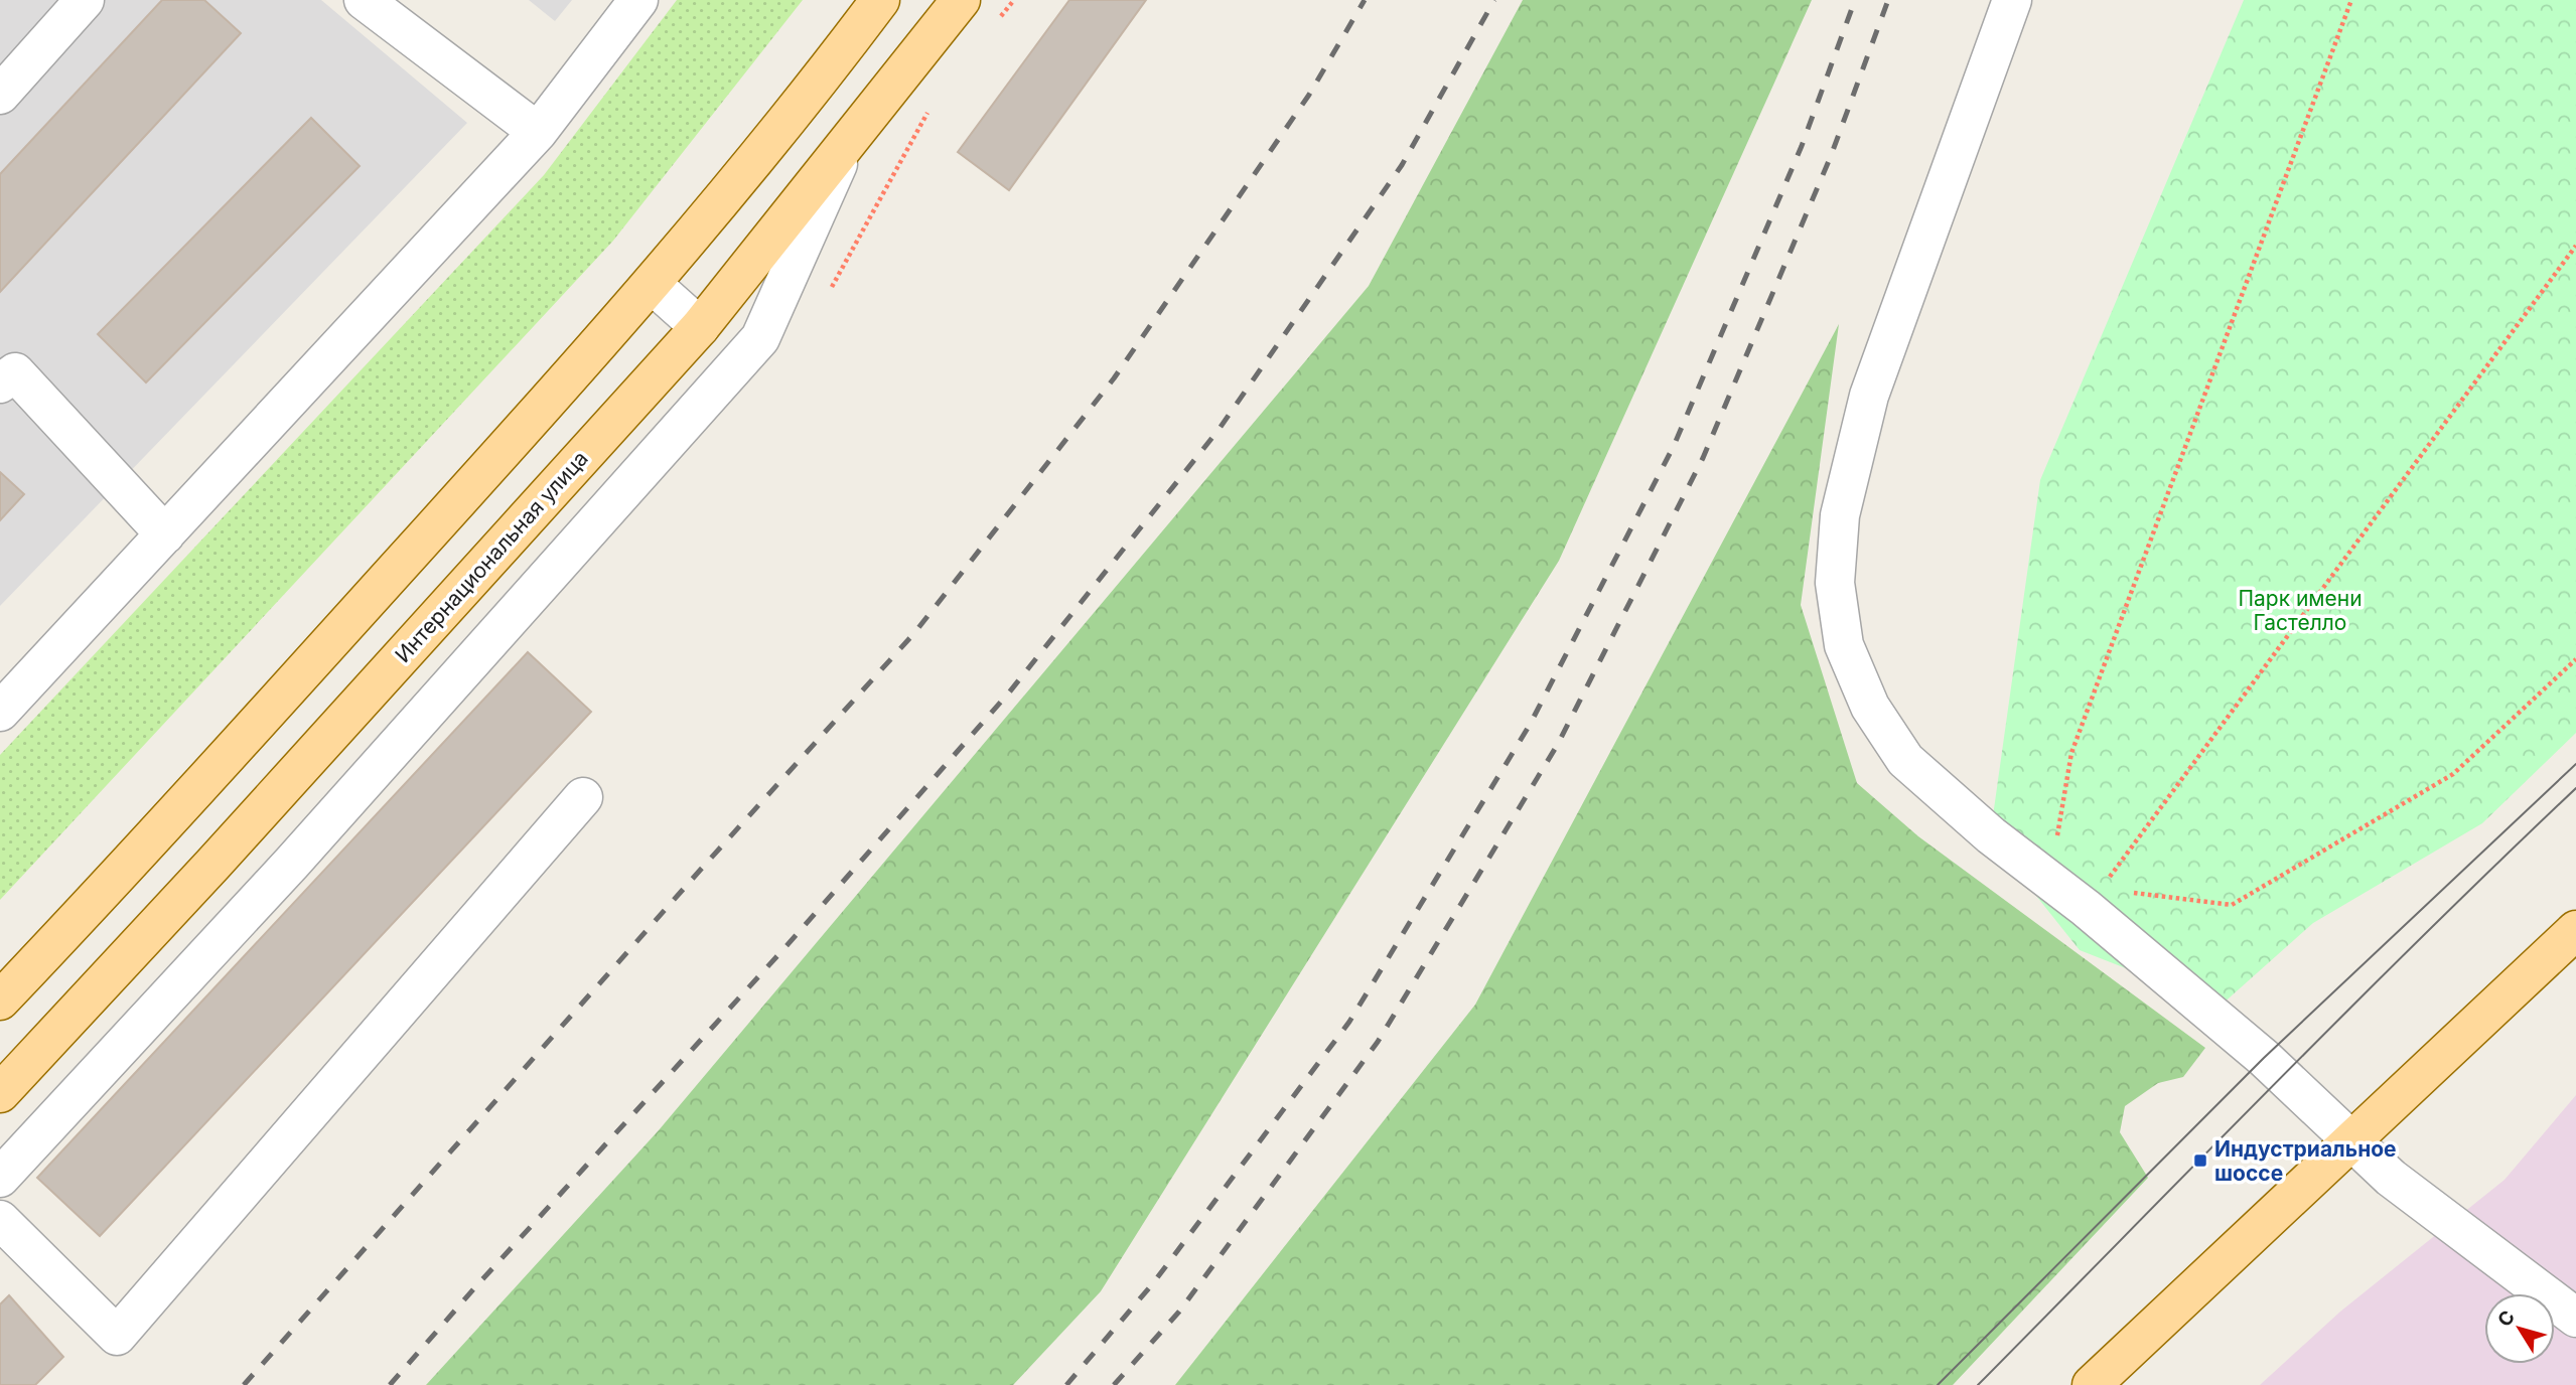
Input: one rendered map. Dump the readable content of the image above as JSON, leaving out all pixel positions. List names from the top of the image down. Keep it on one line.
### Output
{"streets":{"main road":["Интернациональная улица"]},"parks":["Парк имени Гастелло"],"places":{"transit":["Индустриальное шоссе"]},"north":"top left"}
